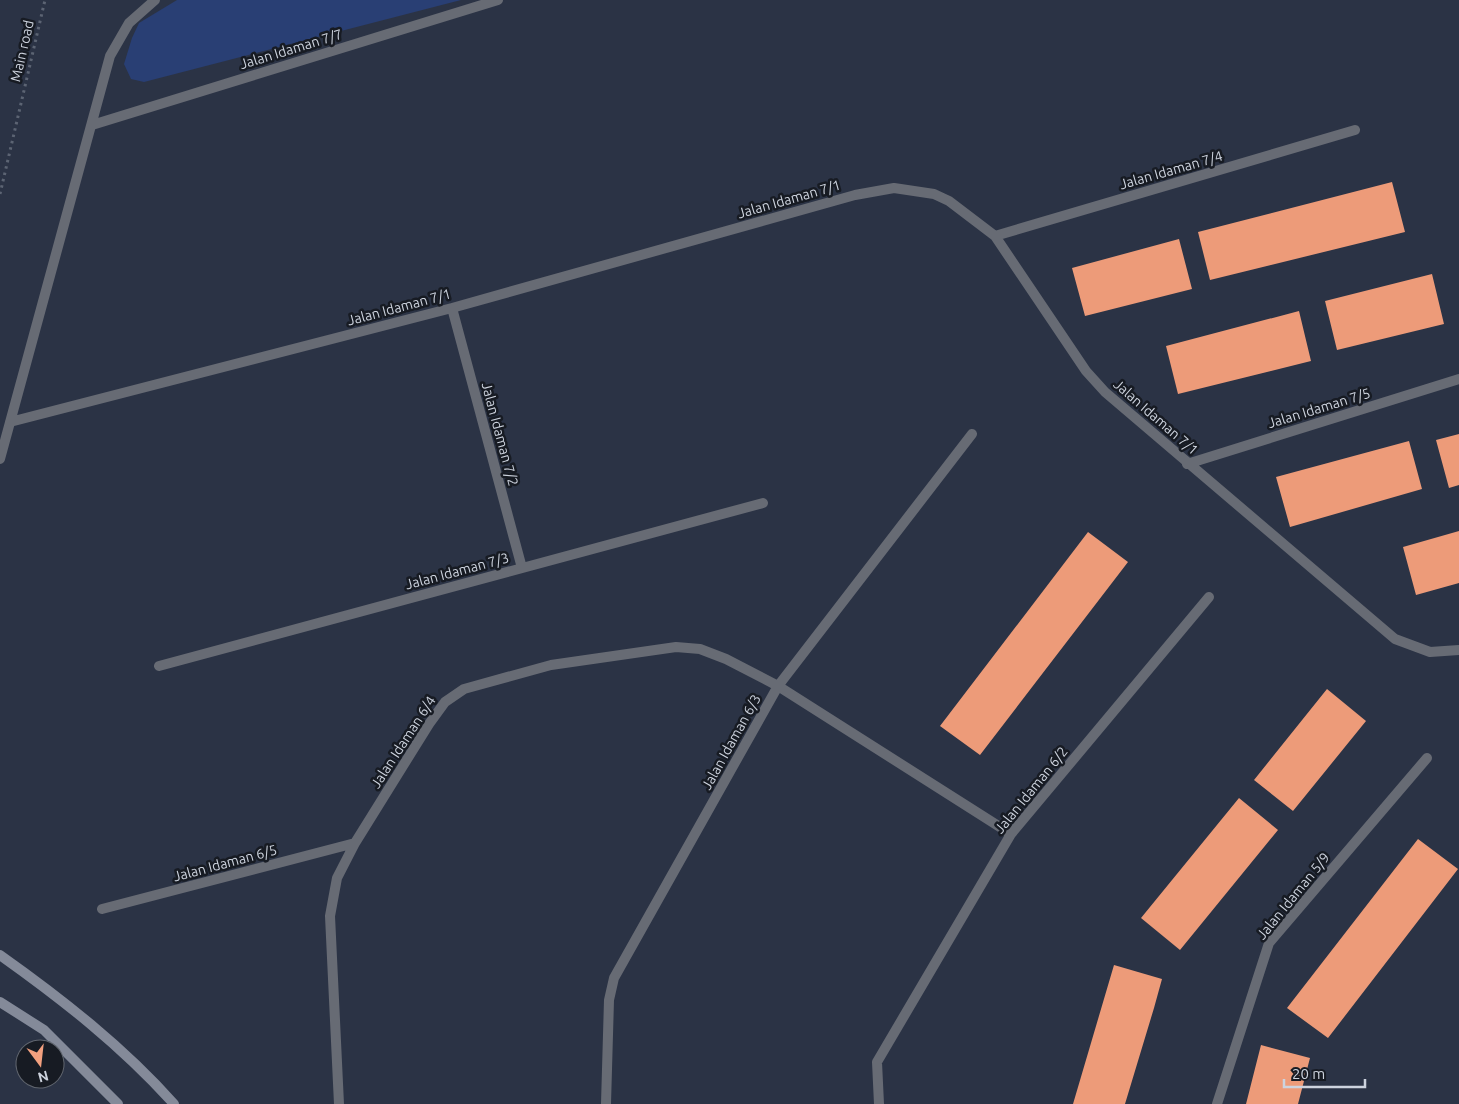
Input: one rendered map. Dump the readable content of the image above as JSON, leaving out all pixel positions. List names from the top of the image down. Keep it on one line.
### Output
{"streets":{"street":["Jalan Idaman 7/7","Jalan Idaman 7/4","Jalan Idaman 7/1","Jalan Idaman 7/5","Jalan Idaman 7/2","Jalan Idaman 7/3","Jalan Idaman 6/4","Jalan Idaman 6/3","Jalan Idaman 6/2","Jalan Idaman 6/5","Jalan Idaman 5/9"],"path":["Main road"]},"crossings":[["Jalan Idaman 7/4","Jalan Idaman 7/1"],["Jalan Idaman 7/1","Jalan Idaman 7/5"],["Jalan Idaman 7/1","Jalan Idaman 7/2"],["Jalan Idaman 7/2","Jalan Idaman 7/3"],["Jalan Idaman 6/4","Jalan Idaman 6/3"],["Jalan Idaman 6/4","Jalan Idaman 6/2"],["Jalan Idaman 6/4","Jalan Idaman 6/5"]],"scale_bar":"20 m","north":"bottom"}
